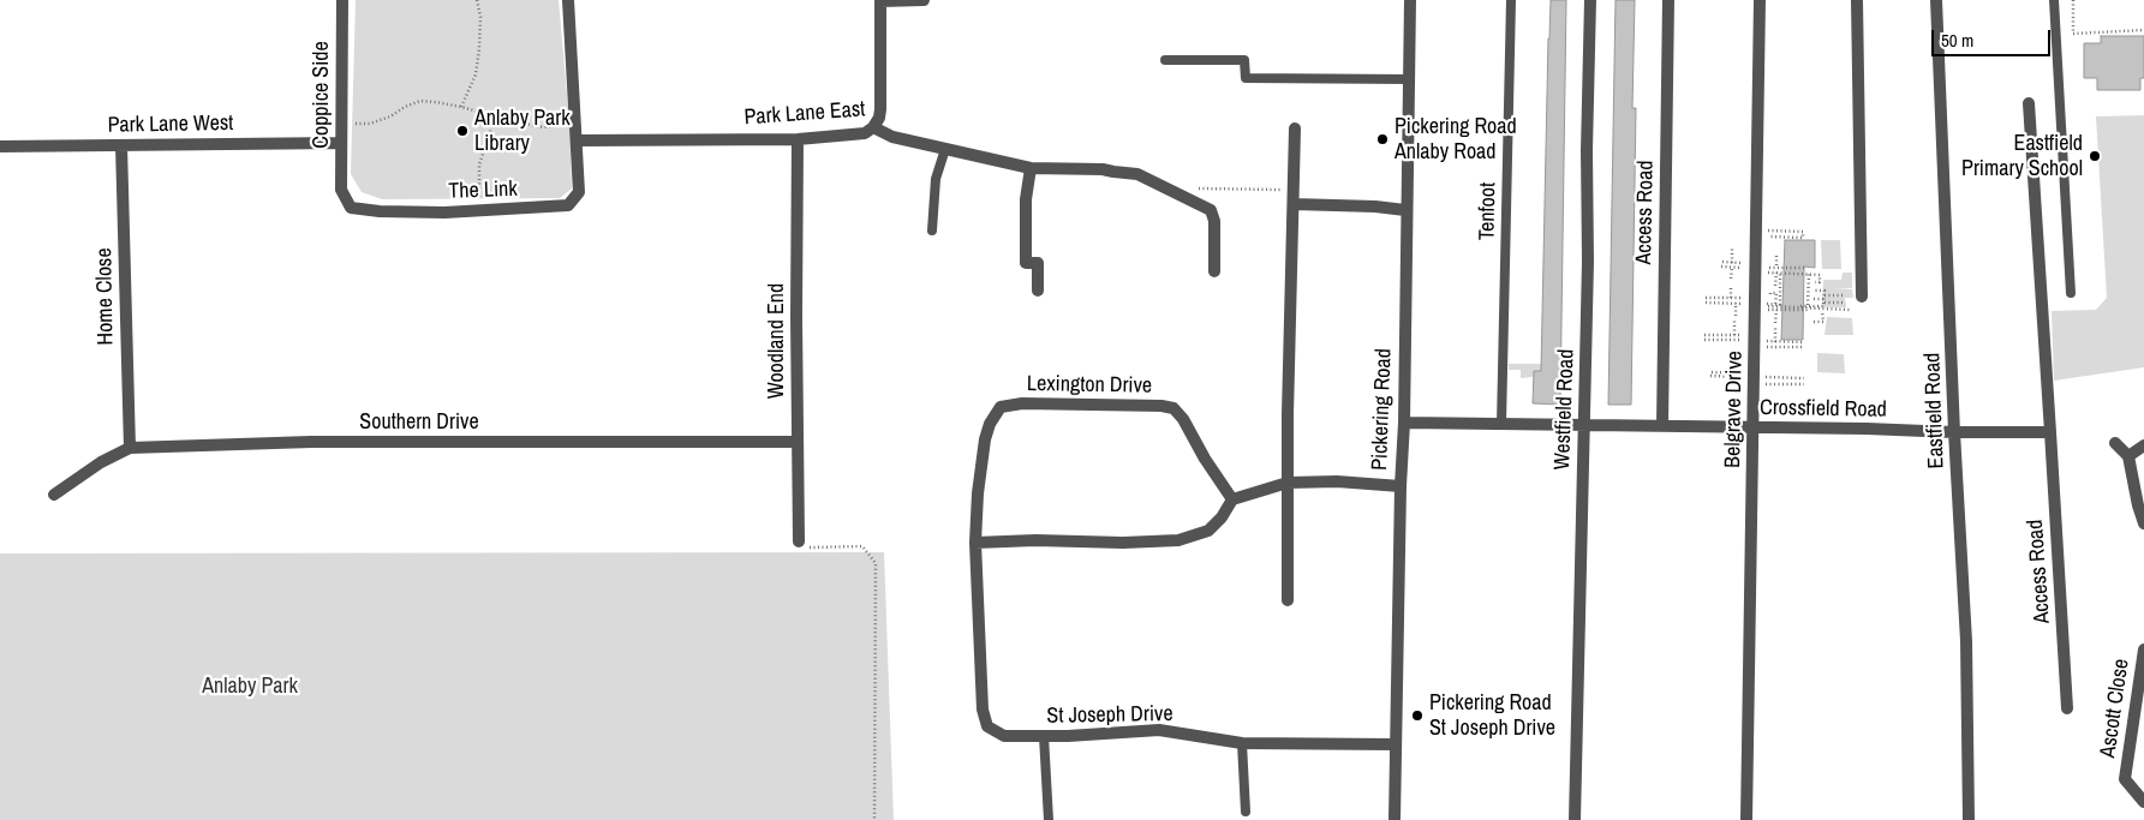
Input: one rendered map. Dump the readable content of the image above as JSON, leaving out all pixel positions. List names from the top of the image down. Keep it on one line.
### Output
{"streets":{"street":["Coppice Side","Park Lane East","Park Lane West","The Link","Access Road","Home Close","Woodland End","Lexington Drive","Pickering Road","Westfield Road","Belgrave Drive","Crossfield Road","Eastfield Road","Southern Drive","Ascott Close","St Joseph Drive"],"lane":["Tenfoot"]},"crossings":[["Coppice Side","Park Lane West"],["Coppice Side","The Link"],["Park Lane East","The Link"],["Park Lane East","Woodland End"],["Park Lane West","Home Close"],["Tenfoot","Crossfield Road"],["Access Road","Crossfield Road"],["Home Close","Southern Drive"],["Woodland End","Southern Drive"],["Lexington Drive","St Joseph Drive"],["Pickering Road","Crossfield Road"],["Pickering Road","St Joseph Drive"],["Westfield Road","Crossfield Road"],["Belgrave Drive","Crossfield Road"],["Crossfield Road","Eastfield Road"]],"parks":["Anlaby Park"],"places":["Anlaby Park Library","Pickering Road Anlaby Road","Eastfield Primary School","Pickering Road St Joseph Drive"],"scale_bar":"50 m"}
